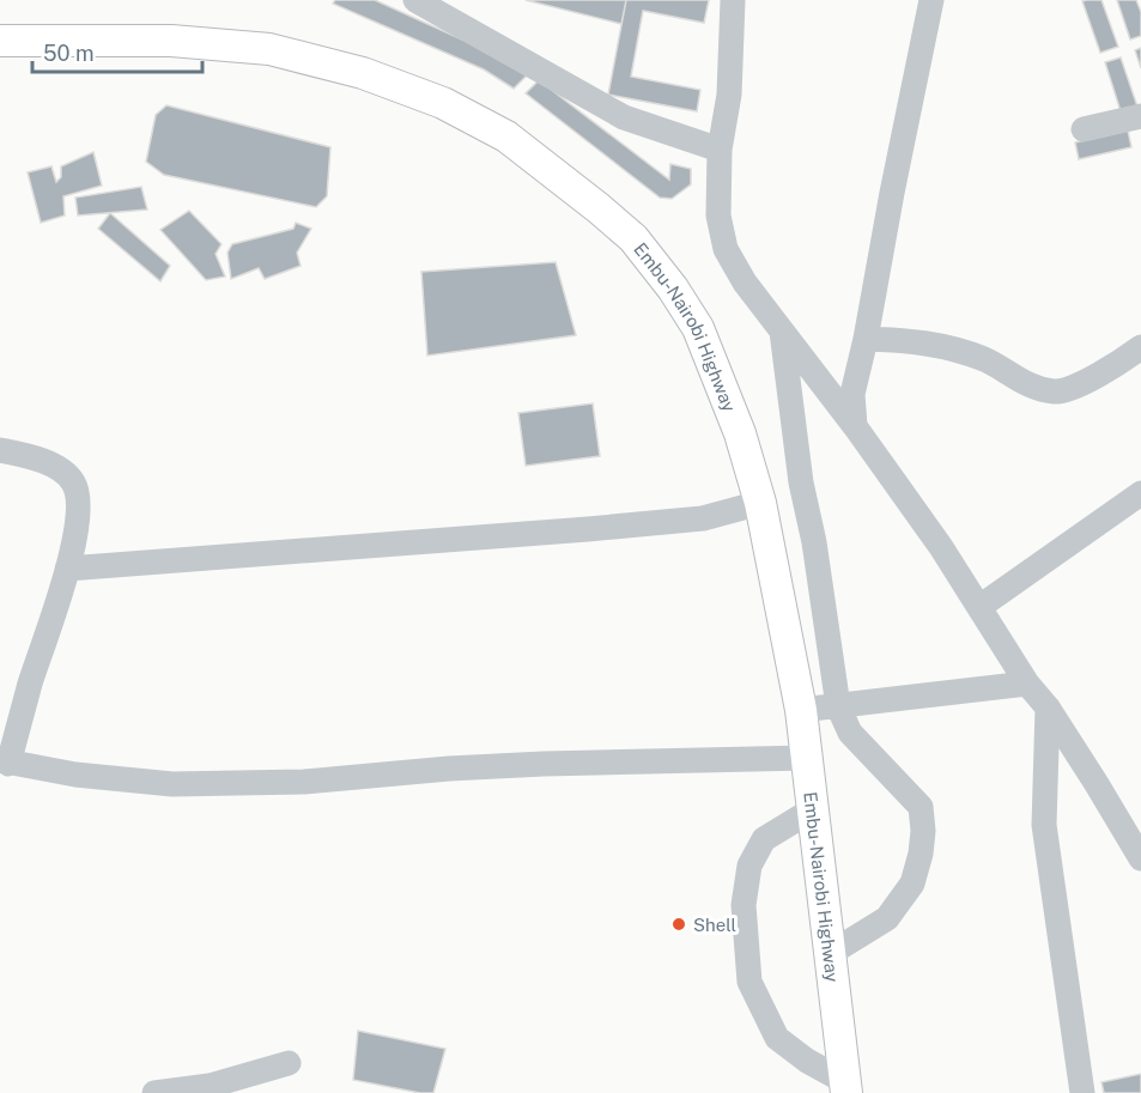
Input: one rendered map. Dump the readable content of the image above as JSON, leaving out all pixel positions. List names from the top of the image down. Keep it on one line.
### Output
{"streets":{"main road":["Embu-Nairobi Highway"]},"places":["Shell"],"scale_bar":"50 m"}
